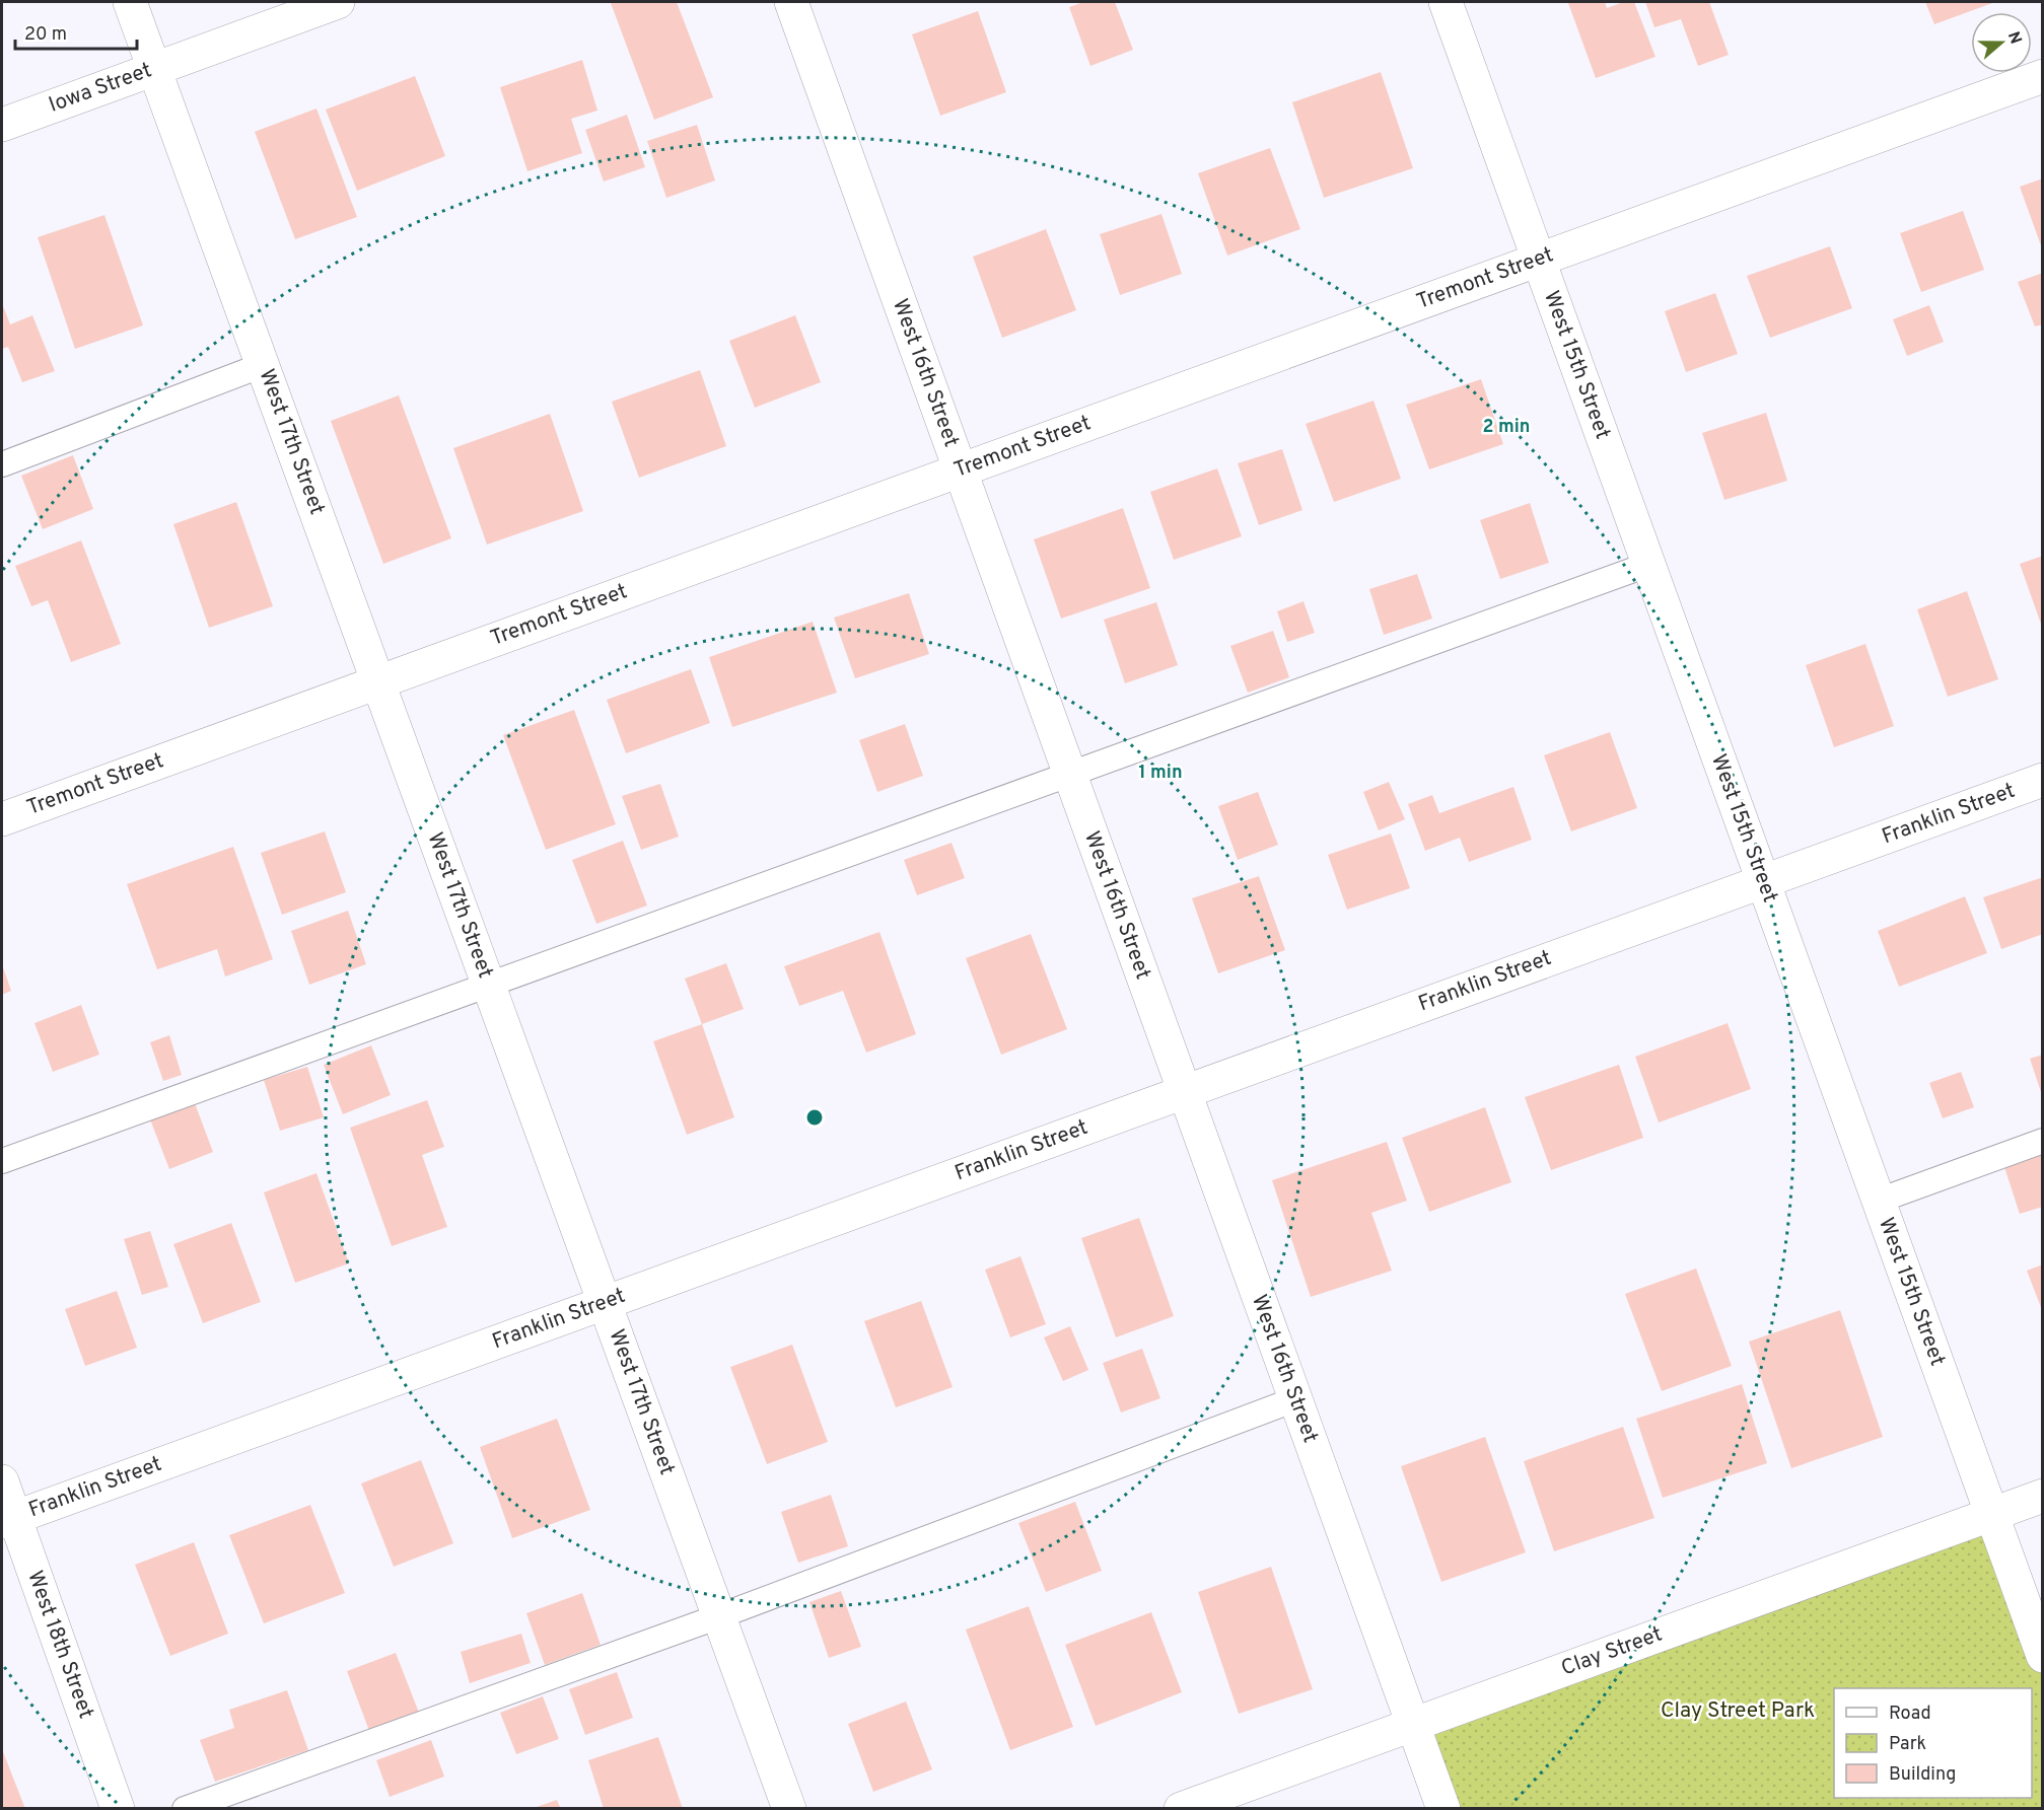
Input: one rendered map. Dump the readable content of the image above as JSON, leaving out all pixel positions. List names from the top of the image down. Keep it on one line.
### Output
{"streets":{"street":["Iowa Street","Tremont Street","West 15th Street","West 16th Street","West 17th Street","Franklin Street","West 18th Street","Clay Street"]},"crossings":[["Iowa Street","West 17th Street"],["Tremont Street","West 15th Street"],["Tremont Street","West 16th Street"],["Tremont Street","West 17th Street"],["West 15th Street","Franklin Street"],["West 15th Street","Clay Street"],["West 16th Street","Franklin Street"],["West 16th Street","Clay Street"],["West 17th Street","Franklin Street"],["Franklin Street","West 18th Street"]],"parks":["Clay Street Park"],"legend":["Road","Park","Building"],"scale_bar":"20 m","north":"right","rings":["2 min","1 min"]}
